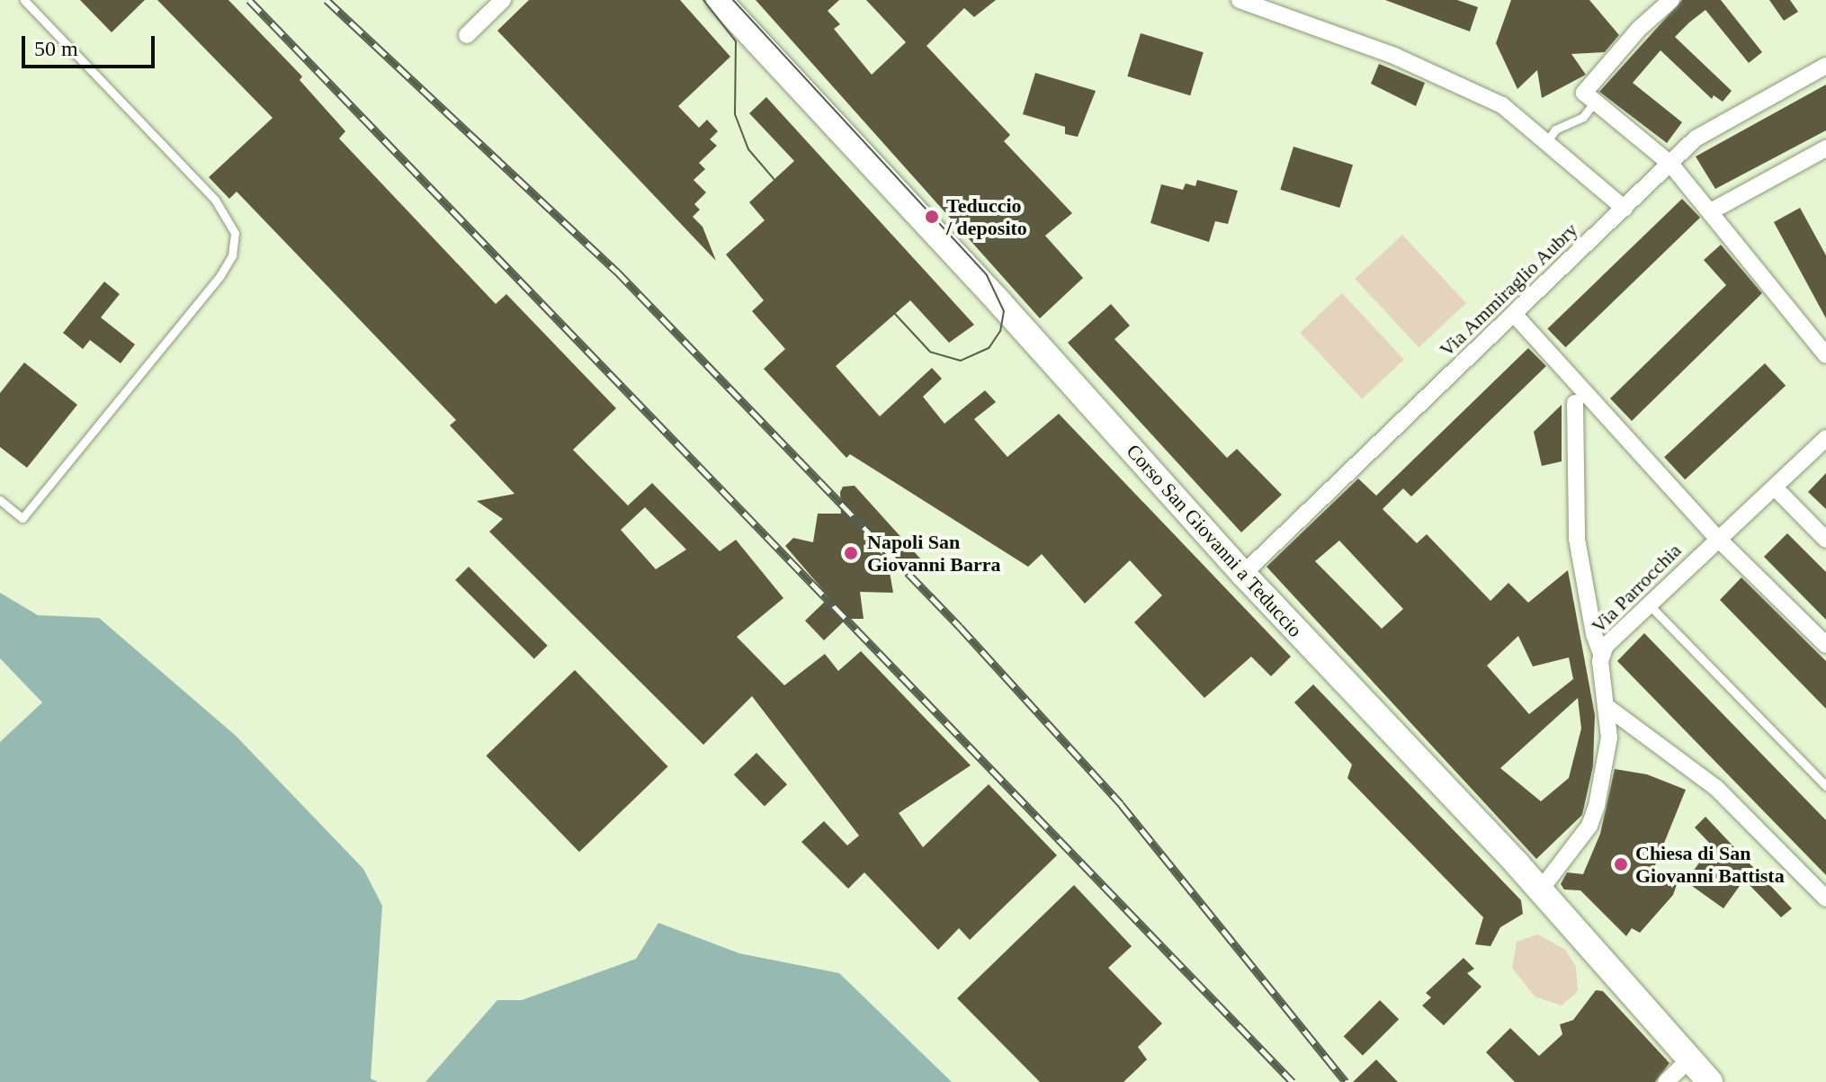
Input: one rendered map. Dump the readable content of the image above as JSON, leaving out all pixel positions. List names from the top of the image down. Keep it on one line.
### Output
{"streets":{"main road":["Corso San Giovanni a Teduccio"],"street":["Via Ammiraglio Aubry","Via Parrocchia"]},"crossings":[["Via Ammiraglio Aubry","Corso San Giovanni a Teduccio"],["Corso San Giovanni a Teduccio","Via Parrocchia"]],"places":["Teduccio / deposito","Napoli San Giovanni Barra","Chiesa di San Giovanni Battista"],"scale_bar":"50 m"}
